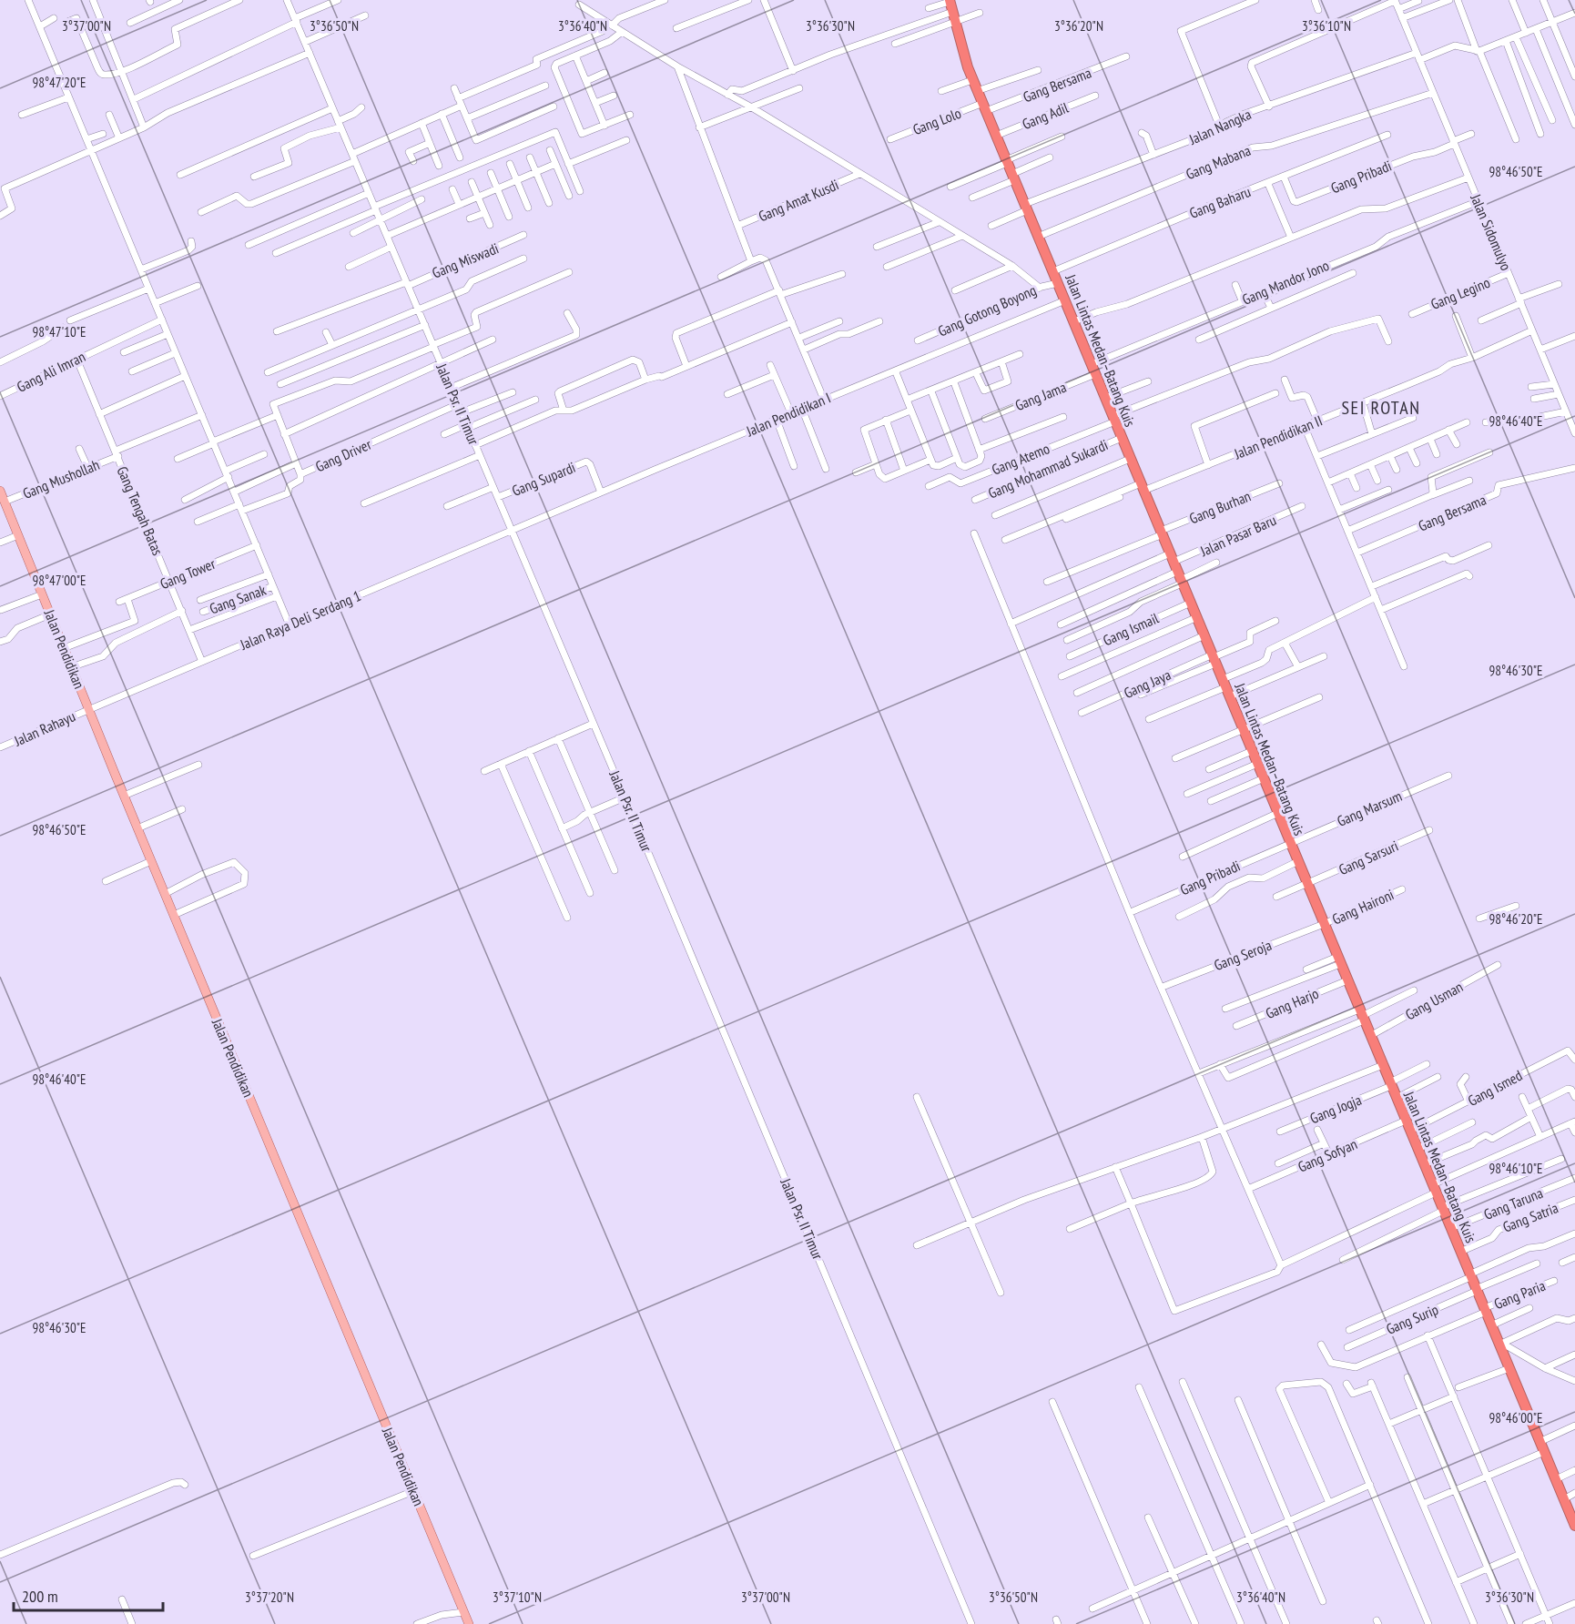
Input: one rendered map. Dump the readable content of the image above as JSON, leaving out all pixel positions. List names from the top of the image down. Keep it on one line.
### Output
{"streets":{"highway":["Jalan Lintas Medan–Batang Kuis"],"main road":["Jalan Pendidikan"],"street":["Gang Bersama","Gang Adil","Gang Lolo","Jalan Nangka","Gang Mabana","Gang Pribadi","Gang Amat Kusdi","Gang Baharu","Jalan Sidomulyo","Gang Miswadi","Gang Mandor Jono","Gang Legino","Gang Gotong Boyong","Gang Ali Imran","Gang Jama","Jalan Psr. II Timur","Jalan Pendidikan I","Jalan Pendidikan II","Gang Driver","Gang Atemo","Gang Mohammad Sukardi","Gang Mushollah","Gang Supardi","Gang Burhan","Gang Tengah Batas","Jalan Pasar Baru","Gang Tower","Gang Sanak","Jalan Raya Deli Serdang 1","Gang Ismail","Gang Jaya","Jalan Rahayu","Gang Marsum","Gang Sarsuri","Gang Haironi","Gang Seroja","Gang Usman","Gang Harjo","Gang Ismed","Gang Jogja","Gang Sofyan","Gang Taruna","Gang Satria","Gang Paria","Gang Surip"]},"crossings":[["Gang Bersama","Gang Lolo"],["Gang Bersama","Jalan Lintas Medan–Batang Kuis"],["Gang Adil","Jalan Lintas Medan–Batang Kuis"],["Gang Lolo","Jalan Lintas Medan–Batang Kuis"],["Jalan Nangka","Jalan Sidomulyo"],["Jalan Nangka","Jalan Lintas Medan–Batang Kuis"],["Gang Mabana","Jalan Sidomulyo"],["Gang Mabana","Jalan Lintas Medan–Batang Kuis"],["Gang Pribadi","Gang Baharu"],["Gang Pribadi","Jalan Sidomulyo"],["Gang Pribadi","Jalan Lintas Medan–Batang Kuis"],["Gang Pribadi","Gang Marsum"],["Gang Baharu","Jalan Lintas Medan–Batang Kuis"],["Jalan Sidomulyo","Gang Mandor Jono"],["Jalan Sidomulyo","Gang Legino"],["Jalan Sidomulyo","Jalan Pendidikan II"],["Gang Miswadi","Jalan Psr. II Timur"],["Gang Mandor Jono","Jalan Lintas Medan–Batang Kuis"],["Gang Mandor Jono","Gang Jama"],["Gang Gotong Boyong","Jalan Lintas Medan–Batang Kuis"],["Gang Gotong Boyong","Jalan Pendidikan I"],["Jalan Lintas Medan–Batang Kuis","Gang Jama"],["Jalan Lintas Medan–Batang Kuis","Jalan Pendidikan I"],["Jalan Lintas Medan–Batang Kuis","Jalan Pendidikan II"],["Jalan Lintas Medan–Batang Kuis","Gang Atemo"],["Jalan Lintas Medan–Batang Kuis","Gang Mohammad Sukardi"],["Jalan Lintas Medan–Batang Kuis","Gang Burhan"],["Jalan Lintas Medan–Batang Kuis","Jalan Pasar Baru"],["Jalan Lintas Medan–Batang Kuis","Gang Ismail"],["Jalan Lintas Medan–Batang Kuis","Gang Jaya"],["Jalan Lintas Medan–Batang Kuis","Gang Marsum"],["Jalan Lintas Medan–Batang Kuis","Gang Sarsuri"],["Jalan Lintas Medan–Batang Kuis","Gang Haironi"],["Jalan Lintas Medan–Batang Kuis","Gang Seroja"],["Jalan Lintas Medan–Batang Kuis","Gang Usman"],["Jalan Lintas Medan–Batang Kuis","Gang Harjo"],["Jalan Lintas Medan–Batang Kuis","Gang Ismed"],["Jalan Lintas Medan–Batang Kuis","Gang Jogja"],["Jalan Lintas Medan–Batang Kuis","Gang Sofyan"],["Jalan Lintas Medan–Batang Kuis","Gang Taruna"],["Jalan Lintas Medan–Batang Kuis","Gang Satria"],["Jalan Lintas Medan–Batang Kuis","Gang Paria"],["Jalan Lintas Medan–Batang Kuis","Gang Surip"],["Gang Ali Imran","Gang Tengah Batas"],["Jalan Psr. II Timur","Jalan Pendidikan I"],["Jalan Psr. II Timur","Gang Driver"],["Jalan Psr. II Timur","Gang Supardi"],["Jalan Psr. II Timur","Jalan Raya Deli Serdang 1"],["Jalan Pendidikan I","Gang Supardi"],["Jalan Pendidikan I","Jalan Raya Deli Serdang 1"],["Gang Mushollah","Gang Tengah Batas"],["Gang Mushollah","Jalan Pendidikan"],["Gang Tengah Batas","Gang Tower"],["Gang Tengah Batas","Jalan Raya Deli Serdang 1"],["Jalan Raya Deli Serdang 1","Jalan Pendidikan"],["Jalan Raya Deli Serdang 1","Jalan Rahayu"],["Jalan Pendidikan","Jalan Rahayu"],["Gang Haironi","Gang Seroja"]],"districts":["SEI ROTAN"],"scale_bar":"200 m","coordinates":["3°37'00\"N","3°36'50\"N","3°36'40\"N","3°36'30\"N","3°36'20\"N","3°36'10\"N","98°47'20\"E","98°46'50\"E","98°47'10\"E","98°46'40\"E","98°47'00\"E","98°46'30\"E","98°46'20\"E","98°46'10\"E","98°46'00\"E","3°37'20\"N","3°37'10\"N"]}
